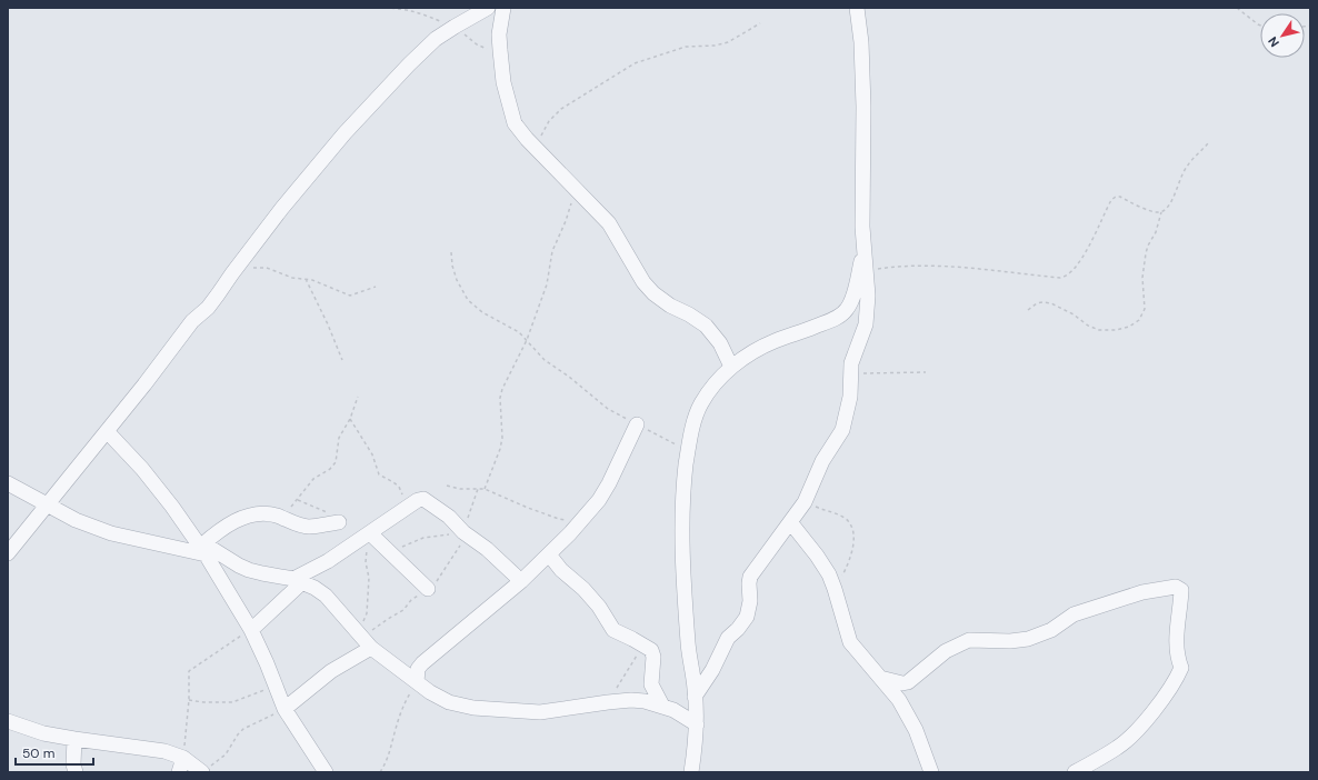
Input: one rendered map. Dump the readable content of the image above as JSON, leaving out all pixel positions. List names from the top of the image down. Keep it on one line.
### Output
{"scale_bar":"50 m","north":"bottom left"}
